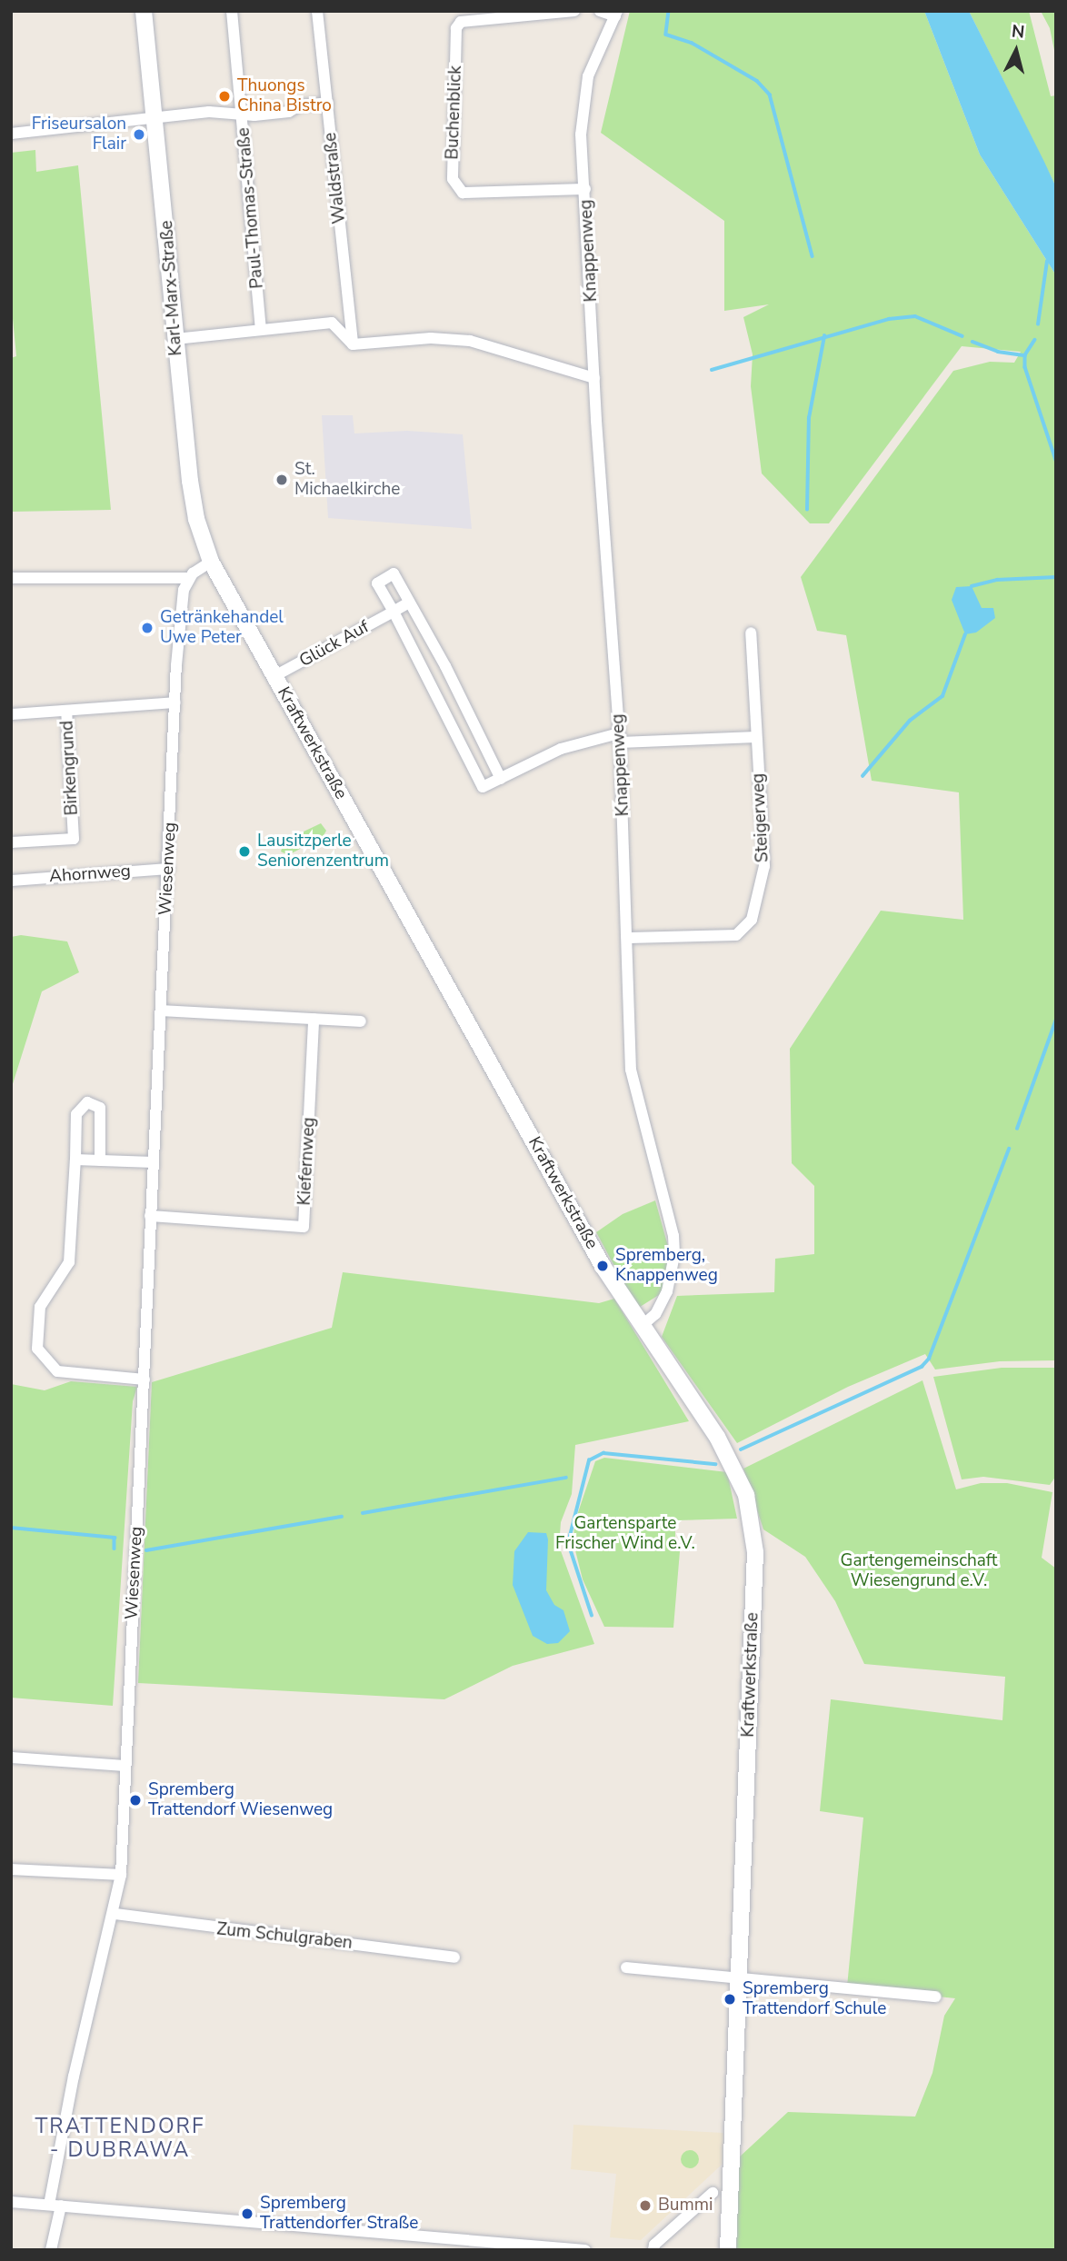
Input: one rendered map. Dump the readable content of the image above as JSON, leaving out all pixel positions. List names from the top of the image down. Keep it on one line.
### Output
{"streets":{"main road":["Karl-Marx-Straße","Kraftwerkstraße"],"street":["Buchenblick","Waldstraße","Paul-Thomas-Straße","Knappenweg","Glück Auf","Birkengrund","Steigerweg","Wiesenweg","Ahornweg","Kiefernweg","Zum Schulgraben"]},"crossings":[["Buchenblick","Knappenweg"],["Knappenweg","Kraftwerkstraße"],["Knappenweg","Steigerweg"],["Karl-Marx-Straße","Kraftwerkstraße"],["Glück Auf","Kraftwerkstraße"],["Birkengrund","Wiesenweg"],["Wiesenweg","Ahornweg"],["Wiesenweg","Kiefernweg"],["Wiesenweg","Zum Schulgraben"]],"districts":["TRATTENDORF - DUBRAWA"],"parks":["Gartensparte Frischer Wind e.V.","Gartengemeinschaft Wiesengrund e.V."],"places":["Thuongs China Bistro","Friseursalon Flair","St. Michaelkirche","Getränkehandel Uwe Peter","Lausitzperle Seniorenzentrum","Spremberg, Knappenweg","Spremberg Trattendorf Wiesenweg","Spremberg Trattendorf Schule","Bummi","Spremberg Trattendorfer Straße"],"north":"top"}
